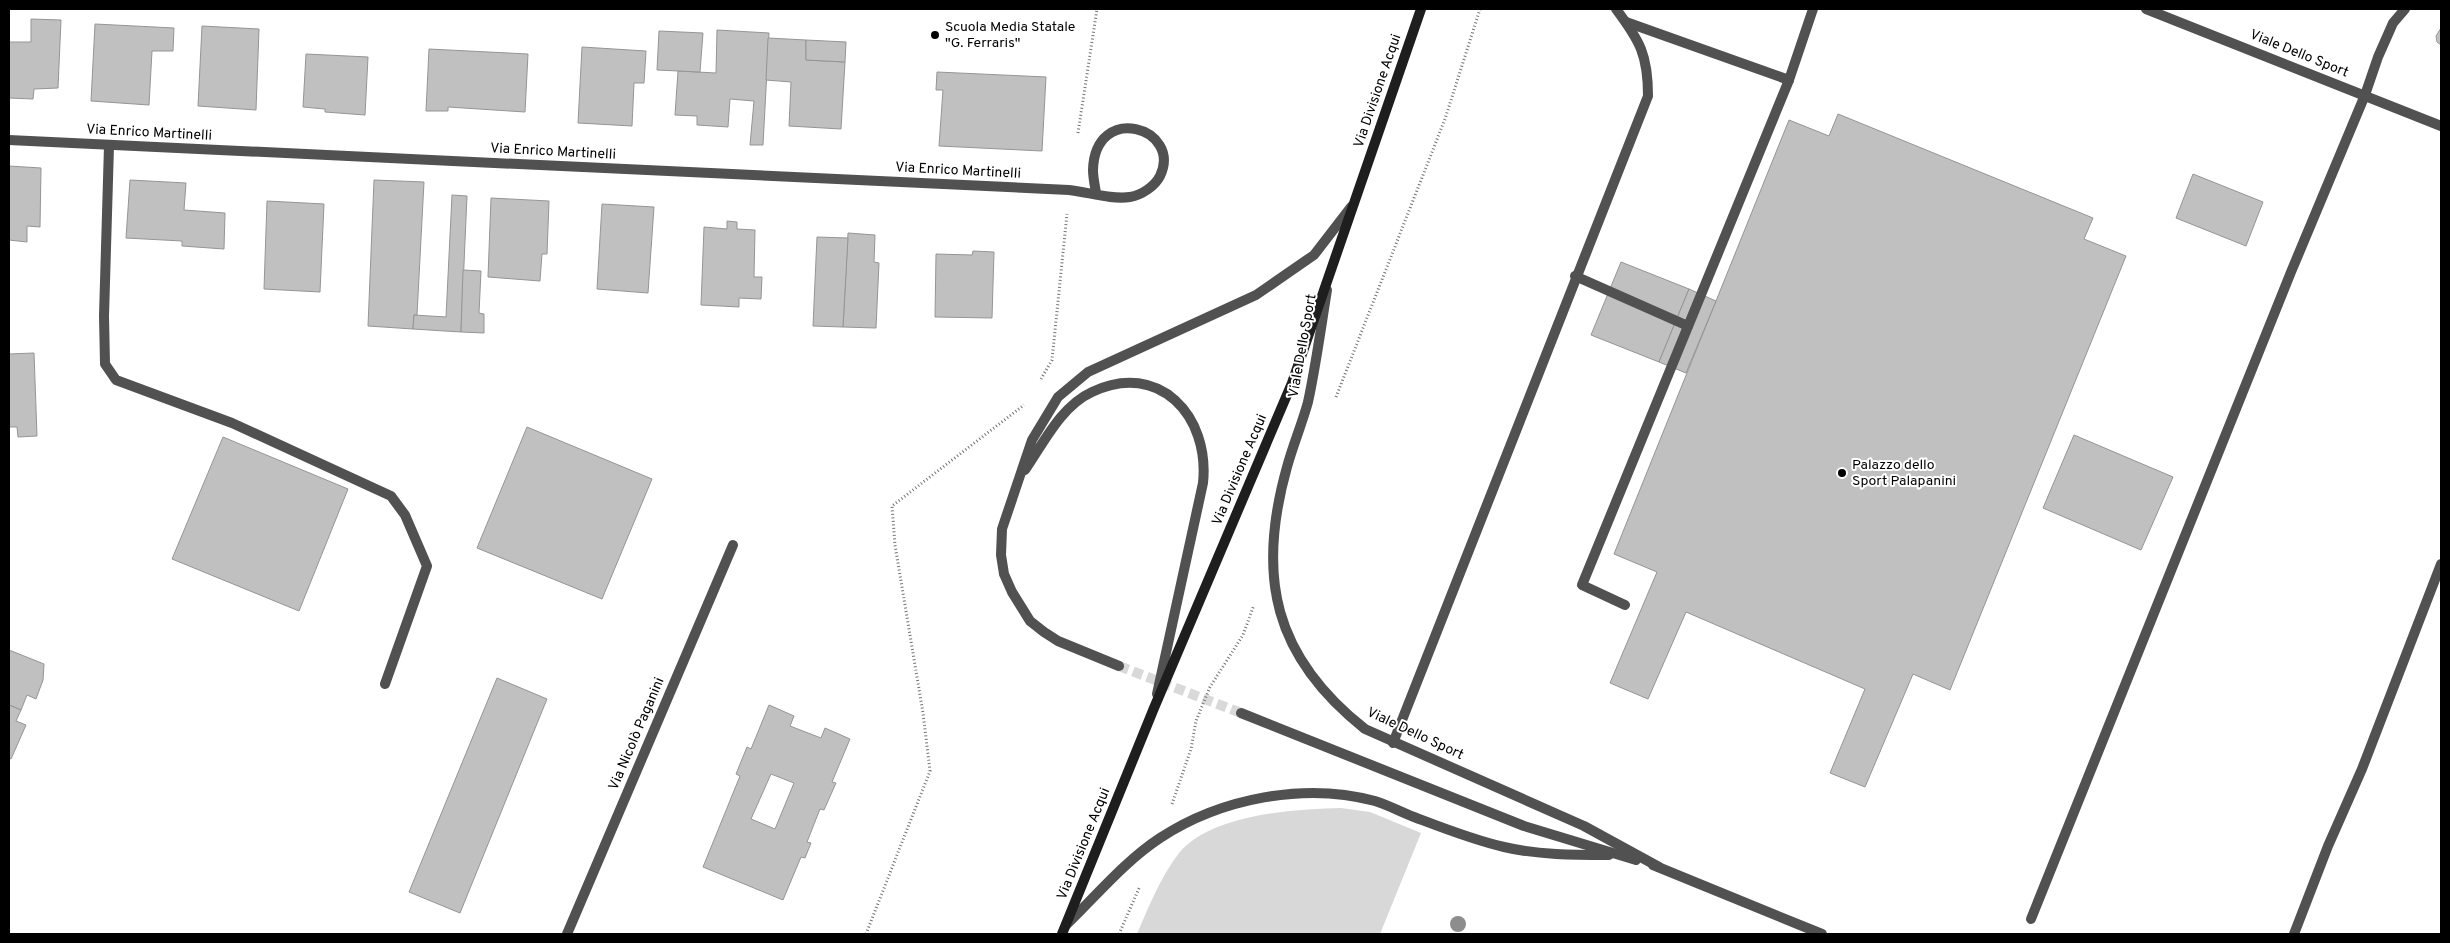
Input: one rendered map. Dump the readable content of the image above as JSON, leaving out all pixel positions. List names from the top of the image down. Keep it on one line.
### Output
{"streets":{"main road":["Via Divisione Acqui"],"street":["Viale Dello Sport","Via Enrico Martinelli","Via Nicolò Paganini"]},"crossings":[["Viale Dello Sport","Via Divisione Acqui"]],"places":["Scuola Media Statale \"G. Ferraris\"","Palazzo dello Sport Palapanini"]}
